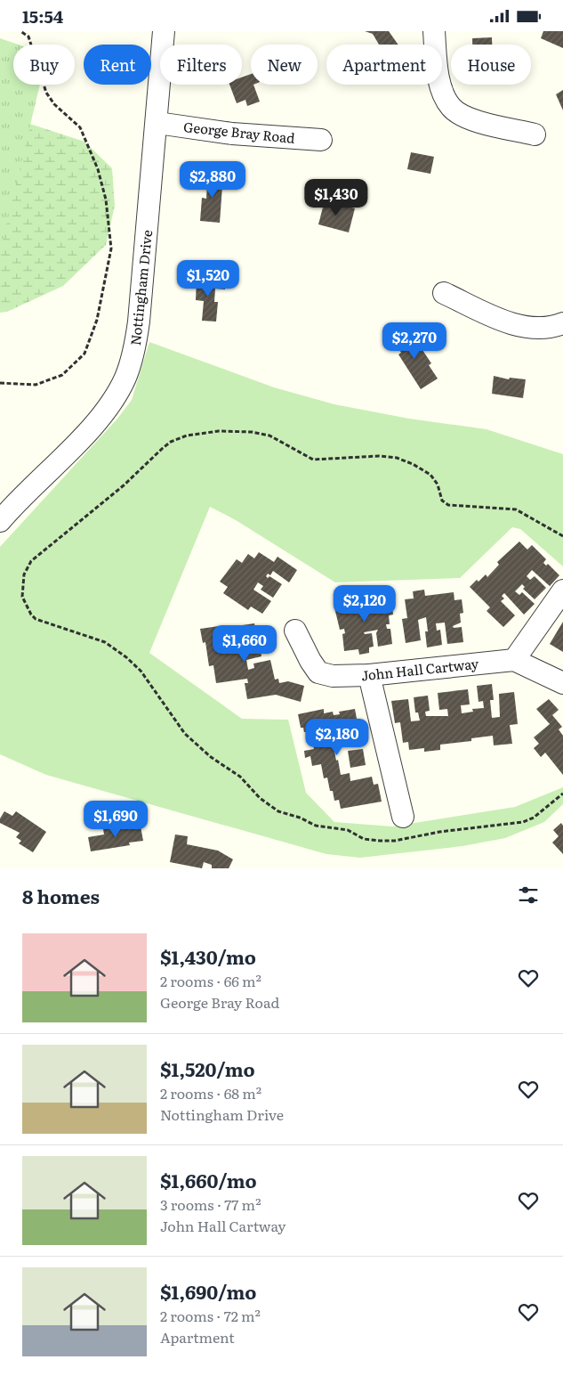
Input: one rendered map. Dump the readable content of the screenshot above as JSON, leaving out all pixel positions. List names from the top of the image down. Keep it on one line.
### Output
{"streets":{"street":["George Bray Road","Nottingham Drive","John Hall Cartway"]},"crossings":[["George Bray Road","Nottingham Drive"]],"page":{"status":"15:54","chip":["Buy","Rent","Filters","New","Apartment","House"],"price":["$2,880","$1,430","$1,520","$2,270","$2,120","$1,660","$2,180","$1,690"],"heading":"8 homes","list":[{"name":"$1,430/mo","note":"2 rooms · 66 m² · George Bray Road"},{"name":"$1,520/mo","note":"2 rooms · 68 m² · Nottingham Drive"},{"name":"$1,660/mo","note":"3 rooms · 77 m² · John Hall Cartway"},{"name":"$1,690/mo","note":"2 rooms · 72 m² · Apartment"}]}}
